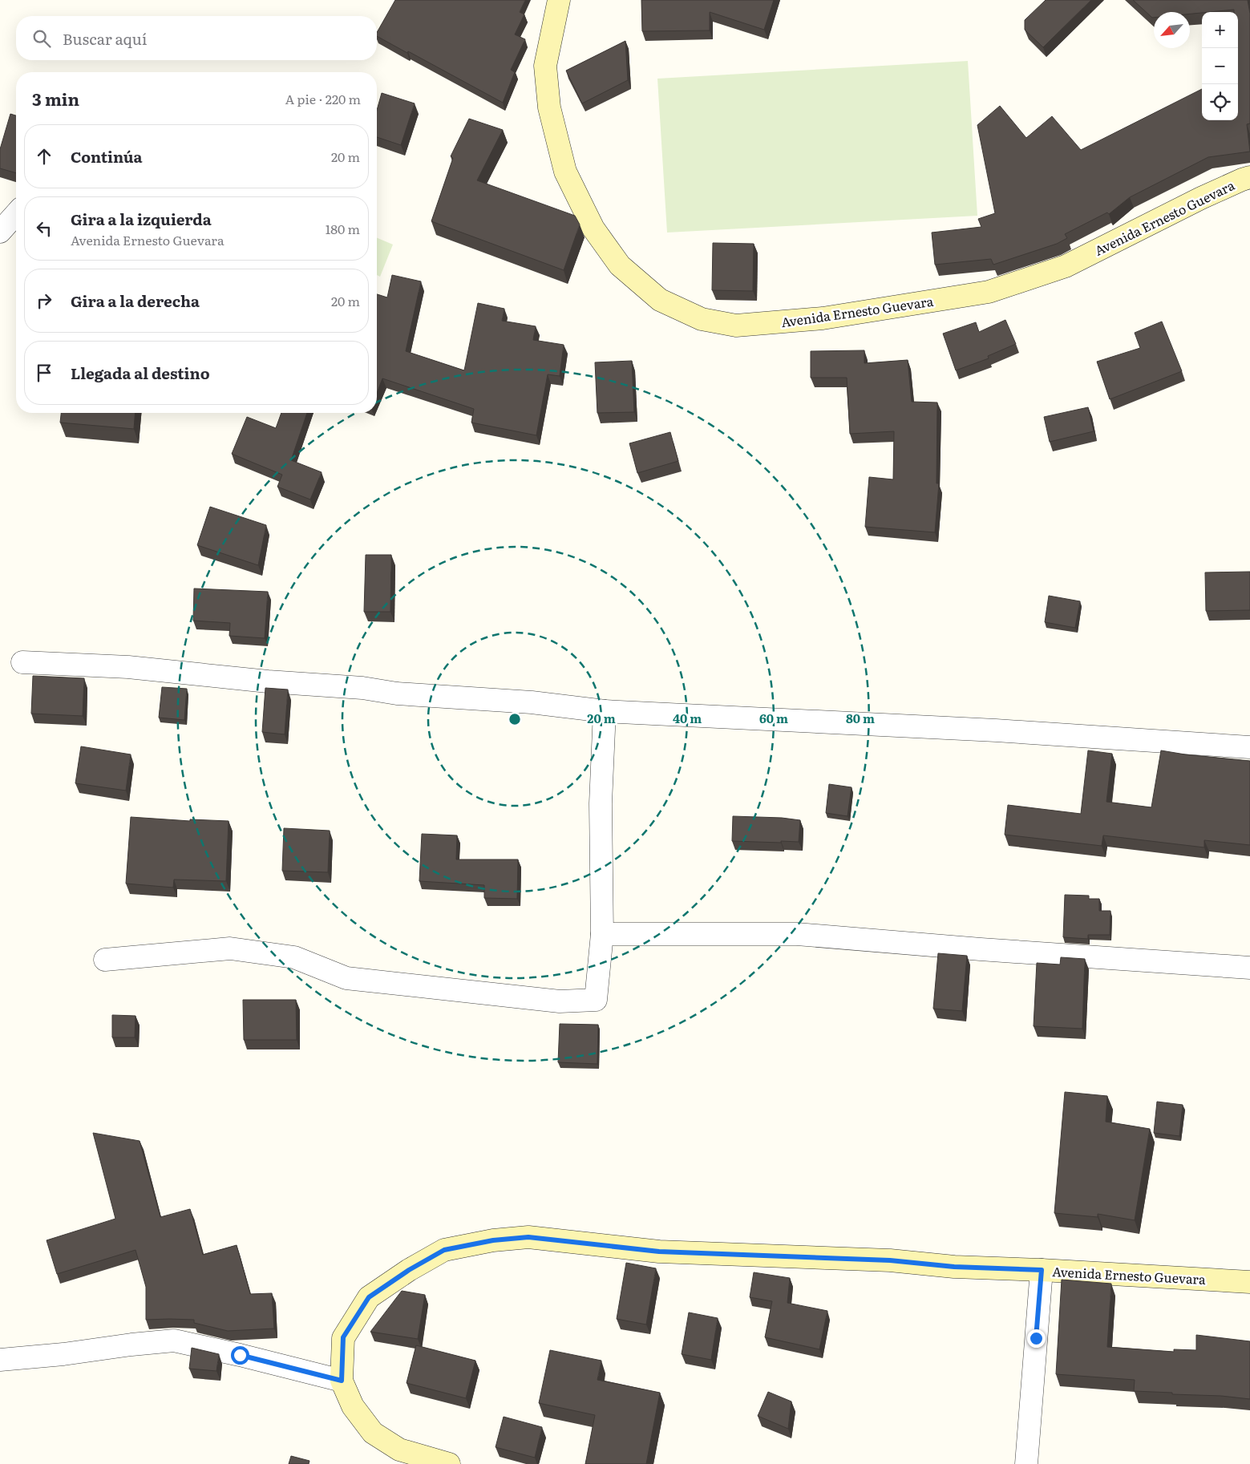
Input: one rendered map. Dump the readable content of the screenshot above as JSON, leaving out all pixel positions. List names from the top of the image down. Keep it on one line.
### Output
{"streets":{"main road":["Avenida Ernesto Guevara"]},"north":"bottom left","page":{"map_buttons":["+","−"],"search":"Buscar aquí","heading":["3 min","A pie · 220 m"],"list":[["Continúa","20 m"],["Gira a la izquierda","Avenida Ernesto Guevara","180 m"],["Gira a la derecha","20 m"],"Llegada al destino"]},"rings":["20 m","40 m","60 m","80 m"]}
